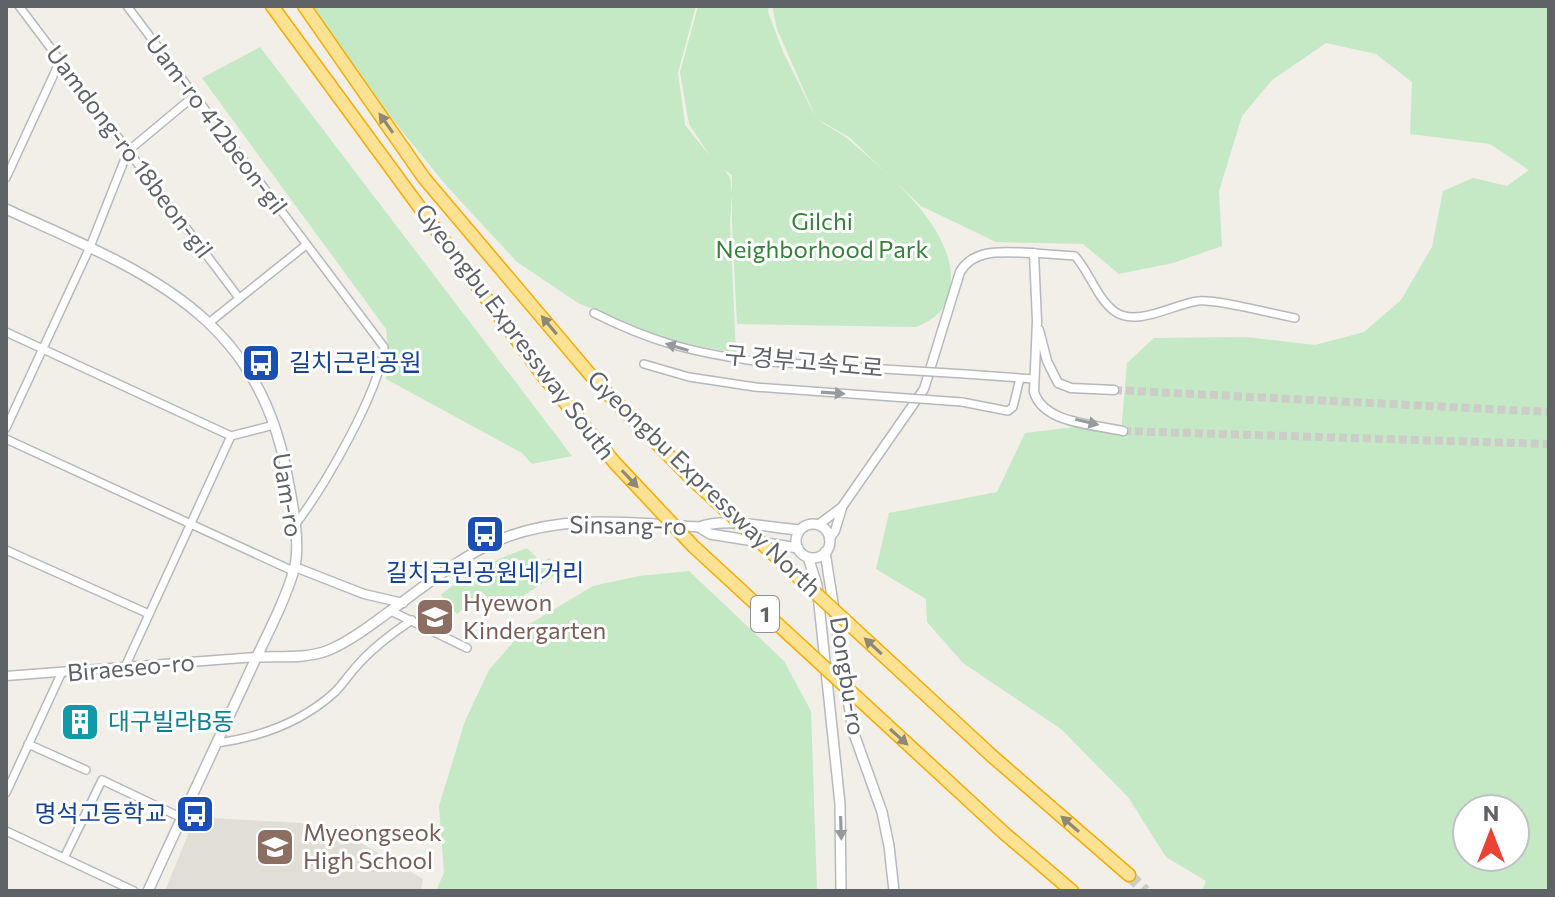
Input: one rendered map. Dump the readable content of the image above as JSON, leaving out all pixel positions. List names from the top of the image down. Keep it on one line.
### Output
{"streets":{"highway":["Gyeongbu Expressway South","Gyeongbu Expressway North","1"],"main road":["Uam-ro","Sinsang-ro","Dongbu-ro"],"street":["Uam-ro 412beon-gil","Uamdong-ro 18beon-gil","구 경부고속도로","Biraeseo-ro"]},"crossings":[["Uam-ro 412beon-gil","Uam-ro"],["Uam-ro","Sinsang-ro"],["Uam-ro","Biraeseo-ro"],["Sinsang-ro","Biraeseo-ro"]],"one_way":["Gyeongbu Expressway South","Gyeongbu Expressway North"],"parks":["Gilchi Neighborhood Park"],"places":{"bus stop":["길치근린공원","길치근린공원네거리","명석고등학교"],"school or university":["Hyewon Kindergarten","Myeongseok High School"],"building":["대구빌라B동"]},"north":"top"}
